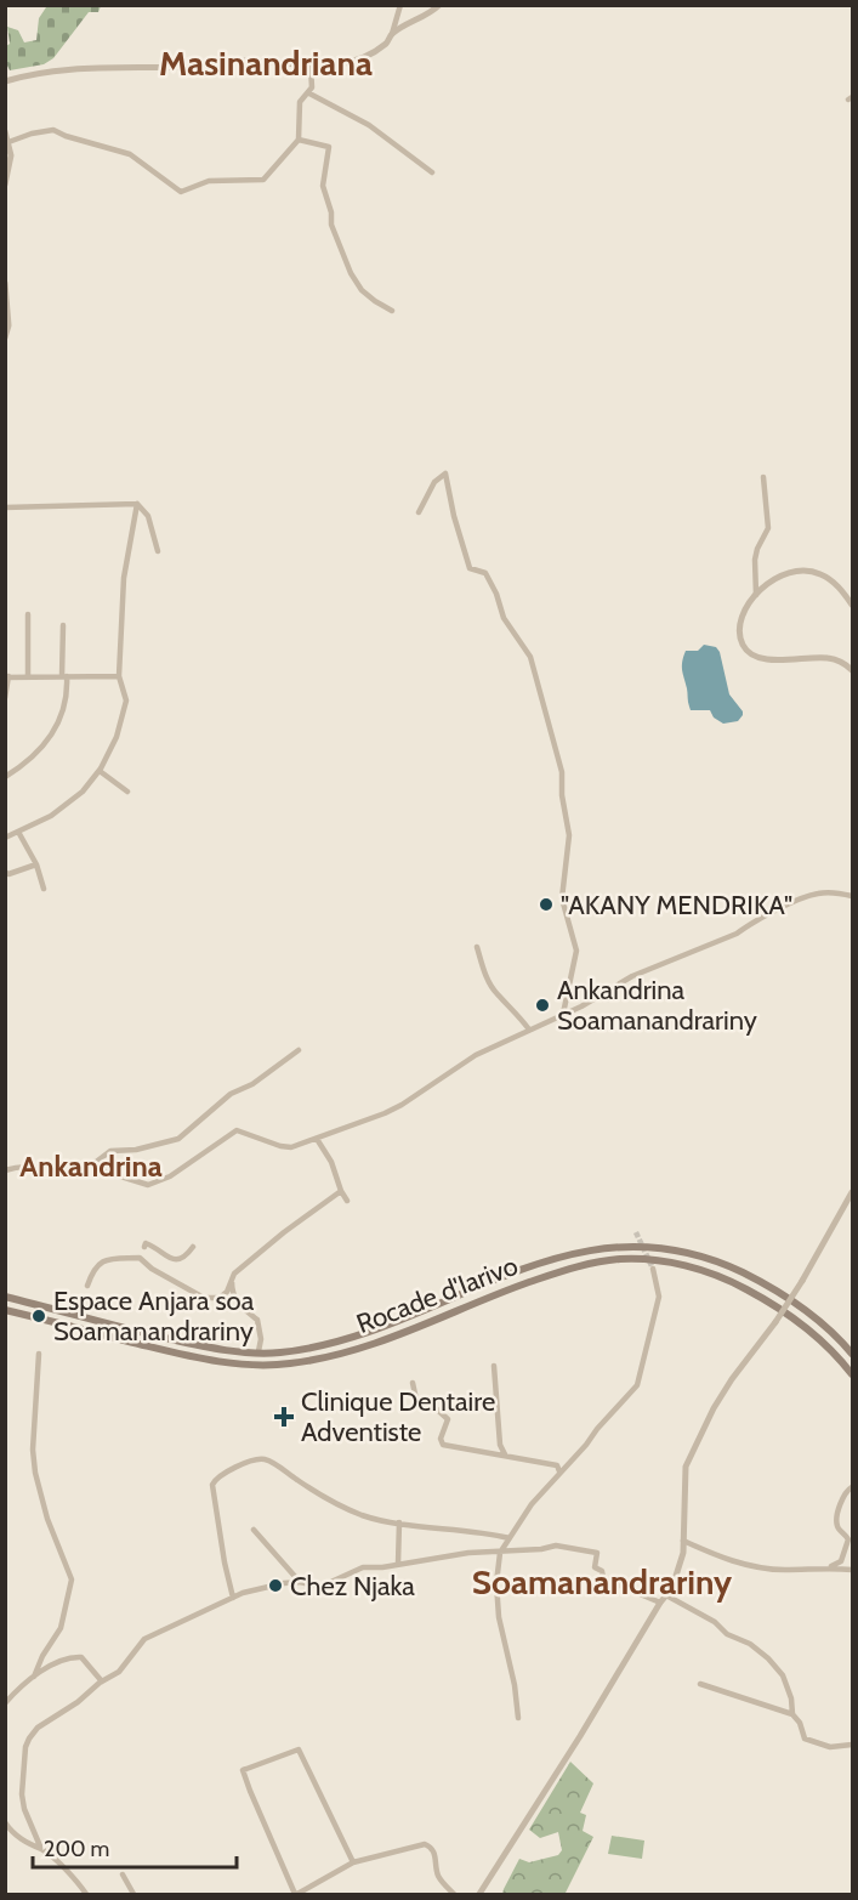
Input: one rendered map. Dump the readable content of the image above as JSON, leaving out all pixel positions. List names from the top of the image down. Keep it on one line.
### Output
{"streets":{"main road":["Rocade d'Iarivo"]},"districts":["Masinandriana","Ankandrina","Soamanandrariny"],"places":{"other":["\"AKANY MENDRIKA\"","Ankandrina Soamanandrariny","Espace Anjara soa Soamanandrariny","Chez Njaka"],"health":["Clinique Dentaire Adventiste"]},"scale_bar":"200 m"}
